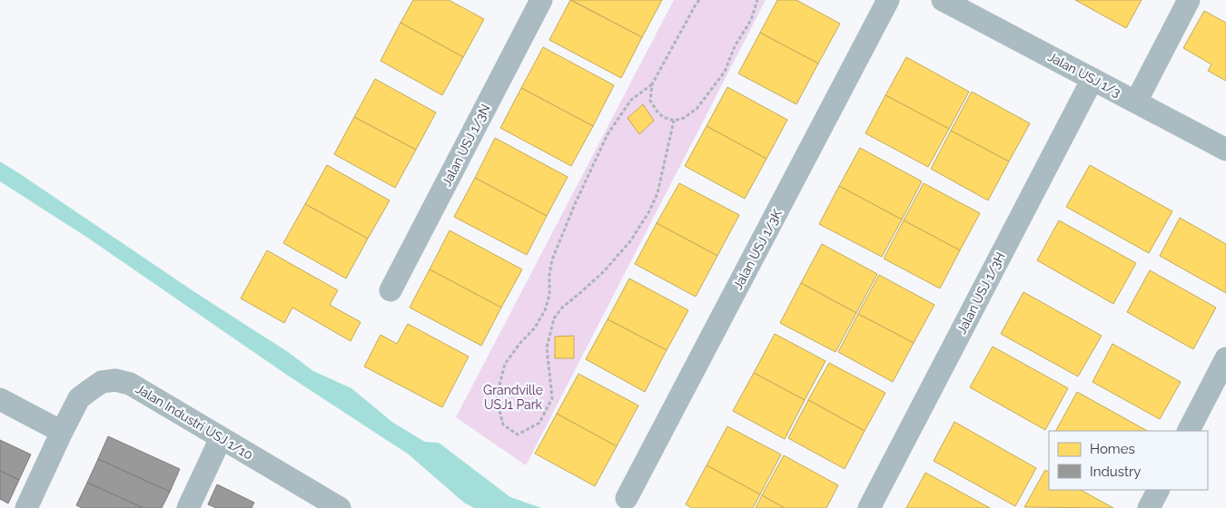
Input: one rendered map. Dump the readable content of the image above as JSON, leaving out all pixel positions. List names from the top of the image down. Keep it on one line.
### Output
{"streets":{"street":["Jalan USJ 1/3","Jalan USJ 1/3N","Jalan USJ 1/3K","Jalan USJ 1/3H","Jalan Industri USJ 1/10"]},"crossings":[["Jalan USJ 1/3","Jalan USJ 1/3H"]],"parks":["Grandville USJ1 Park"],"legend":["Homes","Industry"]}
